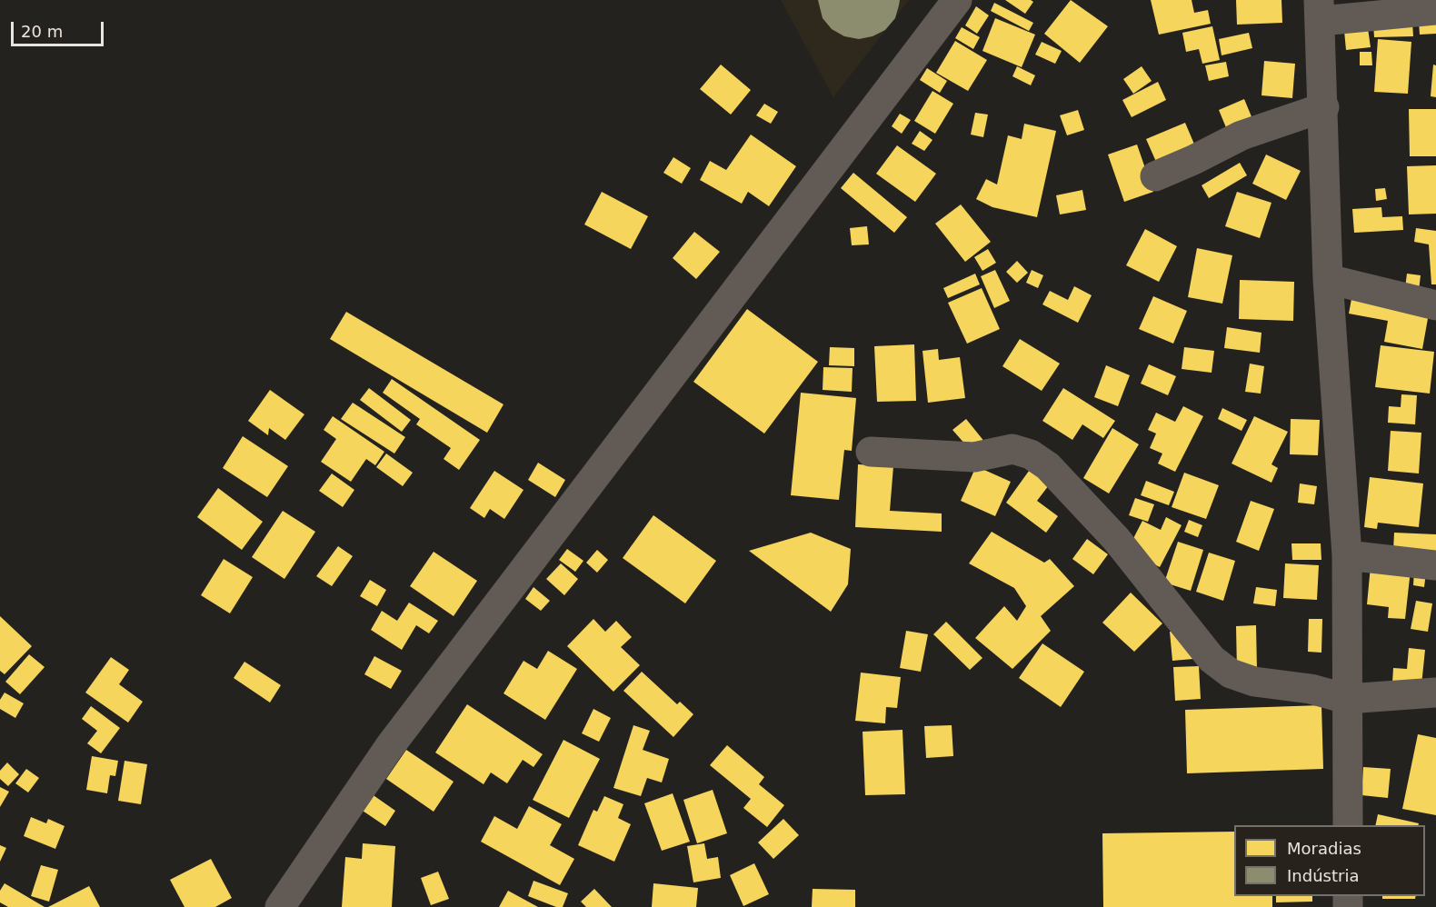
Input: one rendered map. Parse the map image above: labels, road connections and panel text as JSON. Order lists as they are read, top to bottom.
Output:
{
  "legend": ["Moradias", "Indústria"],
  "scale_bar": "20 m"
}
